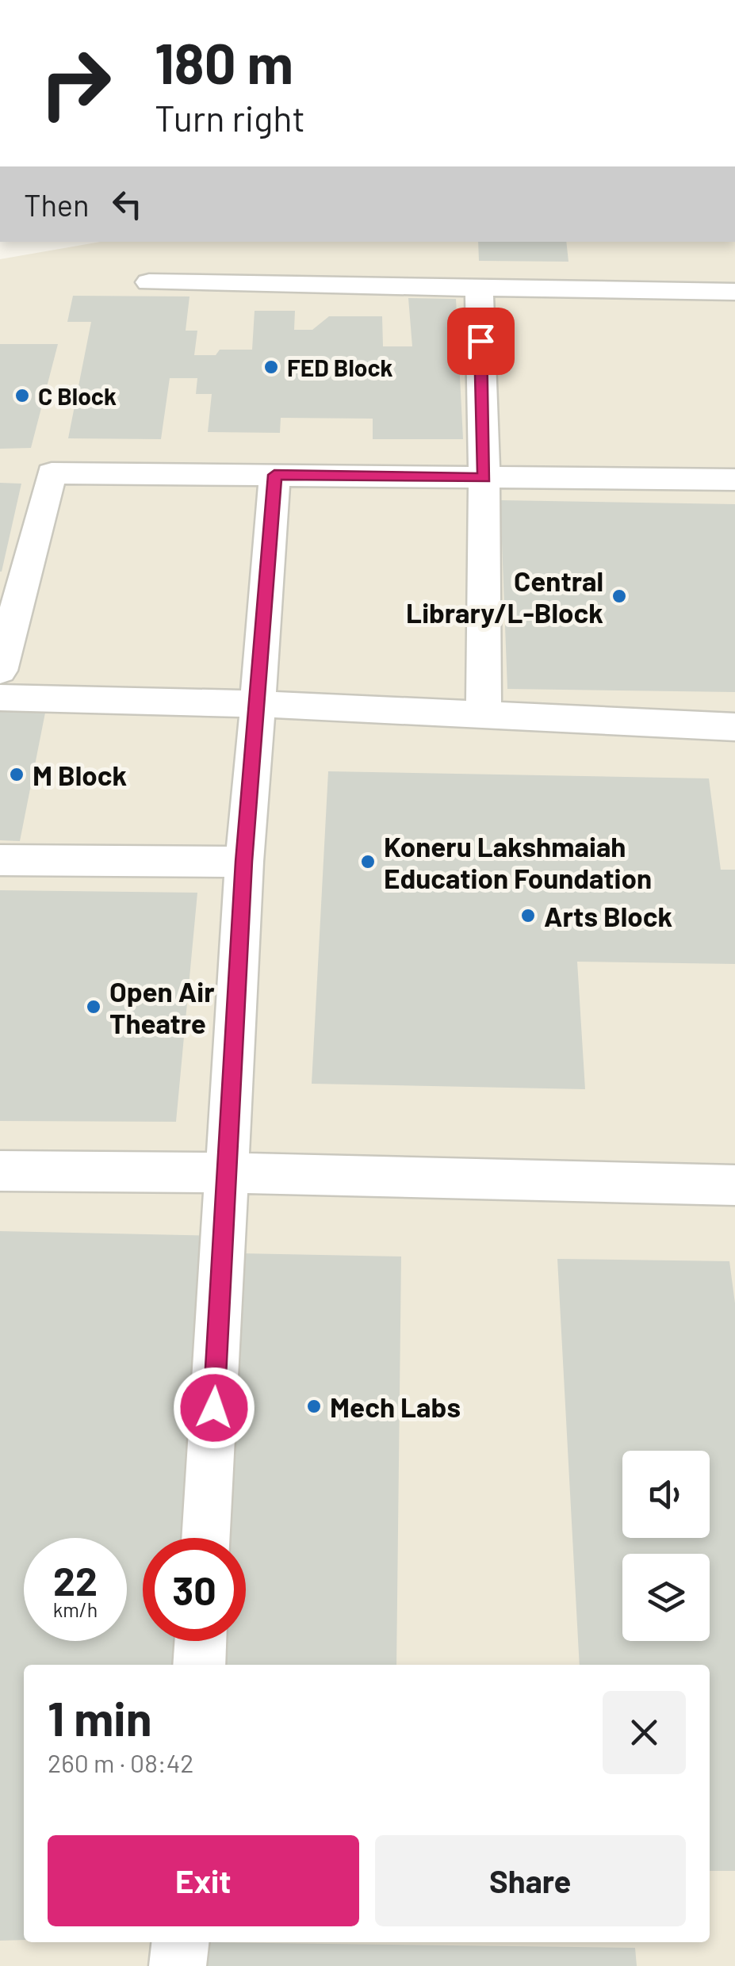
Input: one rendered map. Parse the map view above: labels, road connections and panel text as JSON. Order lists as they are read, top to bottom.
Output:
{
  "places": [
    "FED Block",
    "C Block",
    "Central Library/L-Block",
    "M Block",
    "Koneru Lakshmaiah Education Foundation",
    "Arts Block",
    "Open Air Theatre",
    "Mech Labs"
  ],
  "page": {
    "turn": ["180 m", "Turn right"],
    "then": "Then",
    "speed": "22 km/h",
    "limit": "30",
    "heading": ["1 min", "260 m · 08:42"],
    "buttons": ["Exit", "Share"]
  }
}
